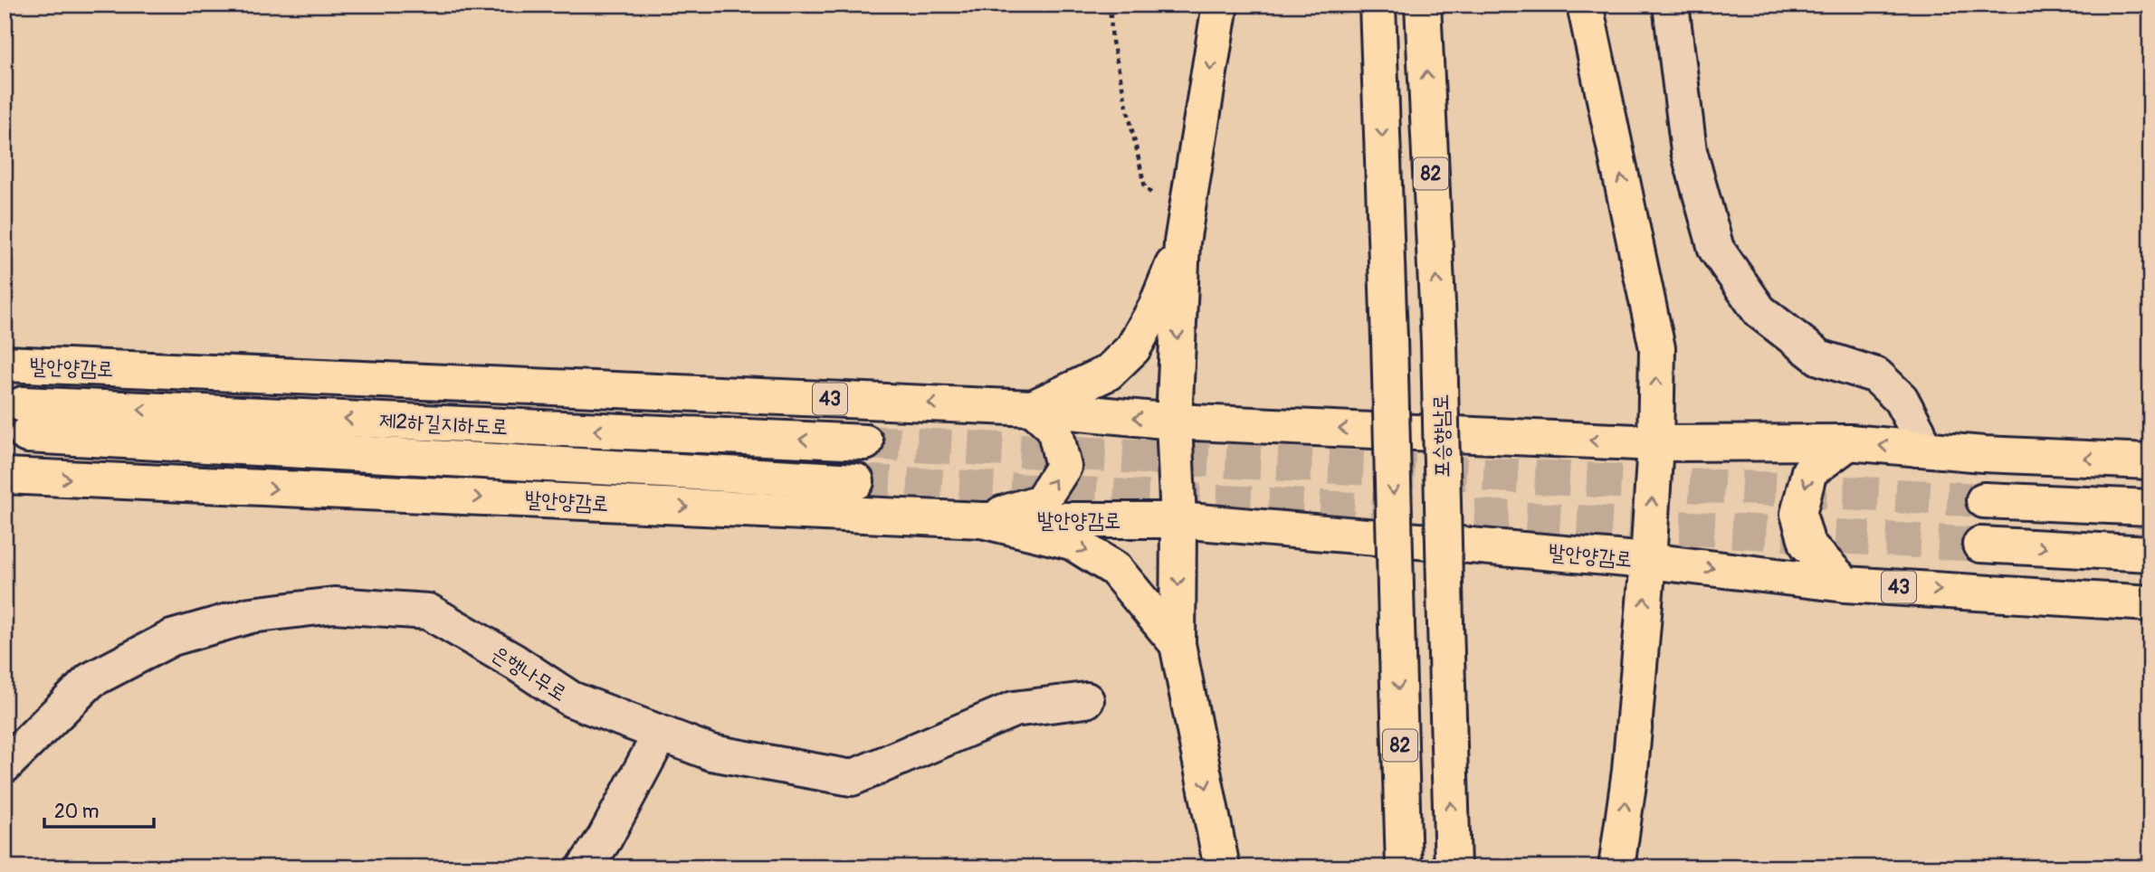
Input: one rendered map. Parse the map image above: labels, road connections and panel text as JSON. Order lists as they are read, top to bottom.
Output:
{
  "streets": {
    "main road": [
      "82",
      "발안양감로",
      "43",
      "제2하길지하도로",
      "포승향남로"
    ],
    "street": ["은행나무로"]
  },
  "scale_bar": "20 m"
}
